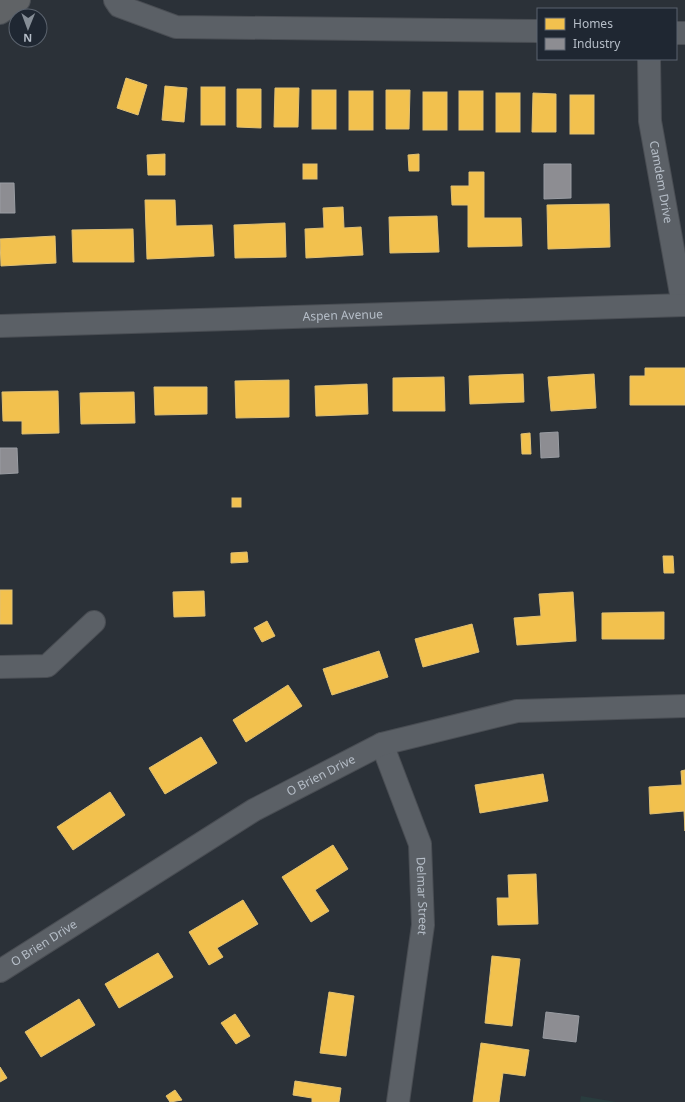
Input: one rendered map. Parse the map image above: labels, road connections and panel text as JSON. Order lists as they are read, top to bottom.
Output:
{
  "streets": {
    "street": [
      "Camdem Drive",
      "Aspen Avenue",
      "O Brien Drive",
      "Delmar Street"
    ]
  },
  "crossings": [
    ["Camdem Drive", "Aspen Avenue"],
    ["O Brien Drive", "Delmar Street"]
  ],
  "legend": ["Homes", "Industry"],
  "north": "bottom"
}
